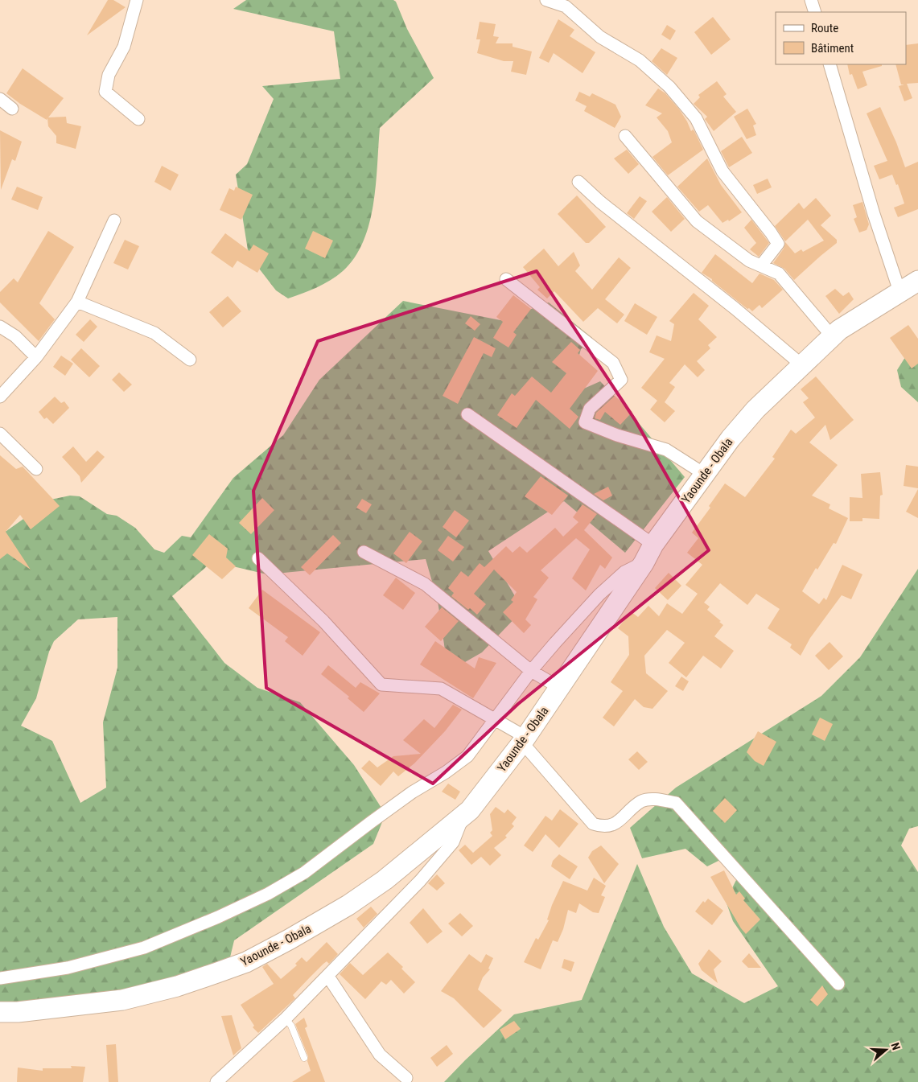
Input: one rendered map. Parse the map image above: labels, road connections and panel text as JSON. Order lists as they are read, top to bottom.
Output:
{
  "streets": {
    "highway": ["Yaounde - Obala"]
  },
  "legend": ["Route", "Bâtiment"],
  "north": "right"
}
